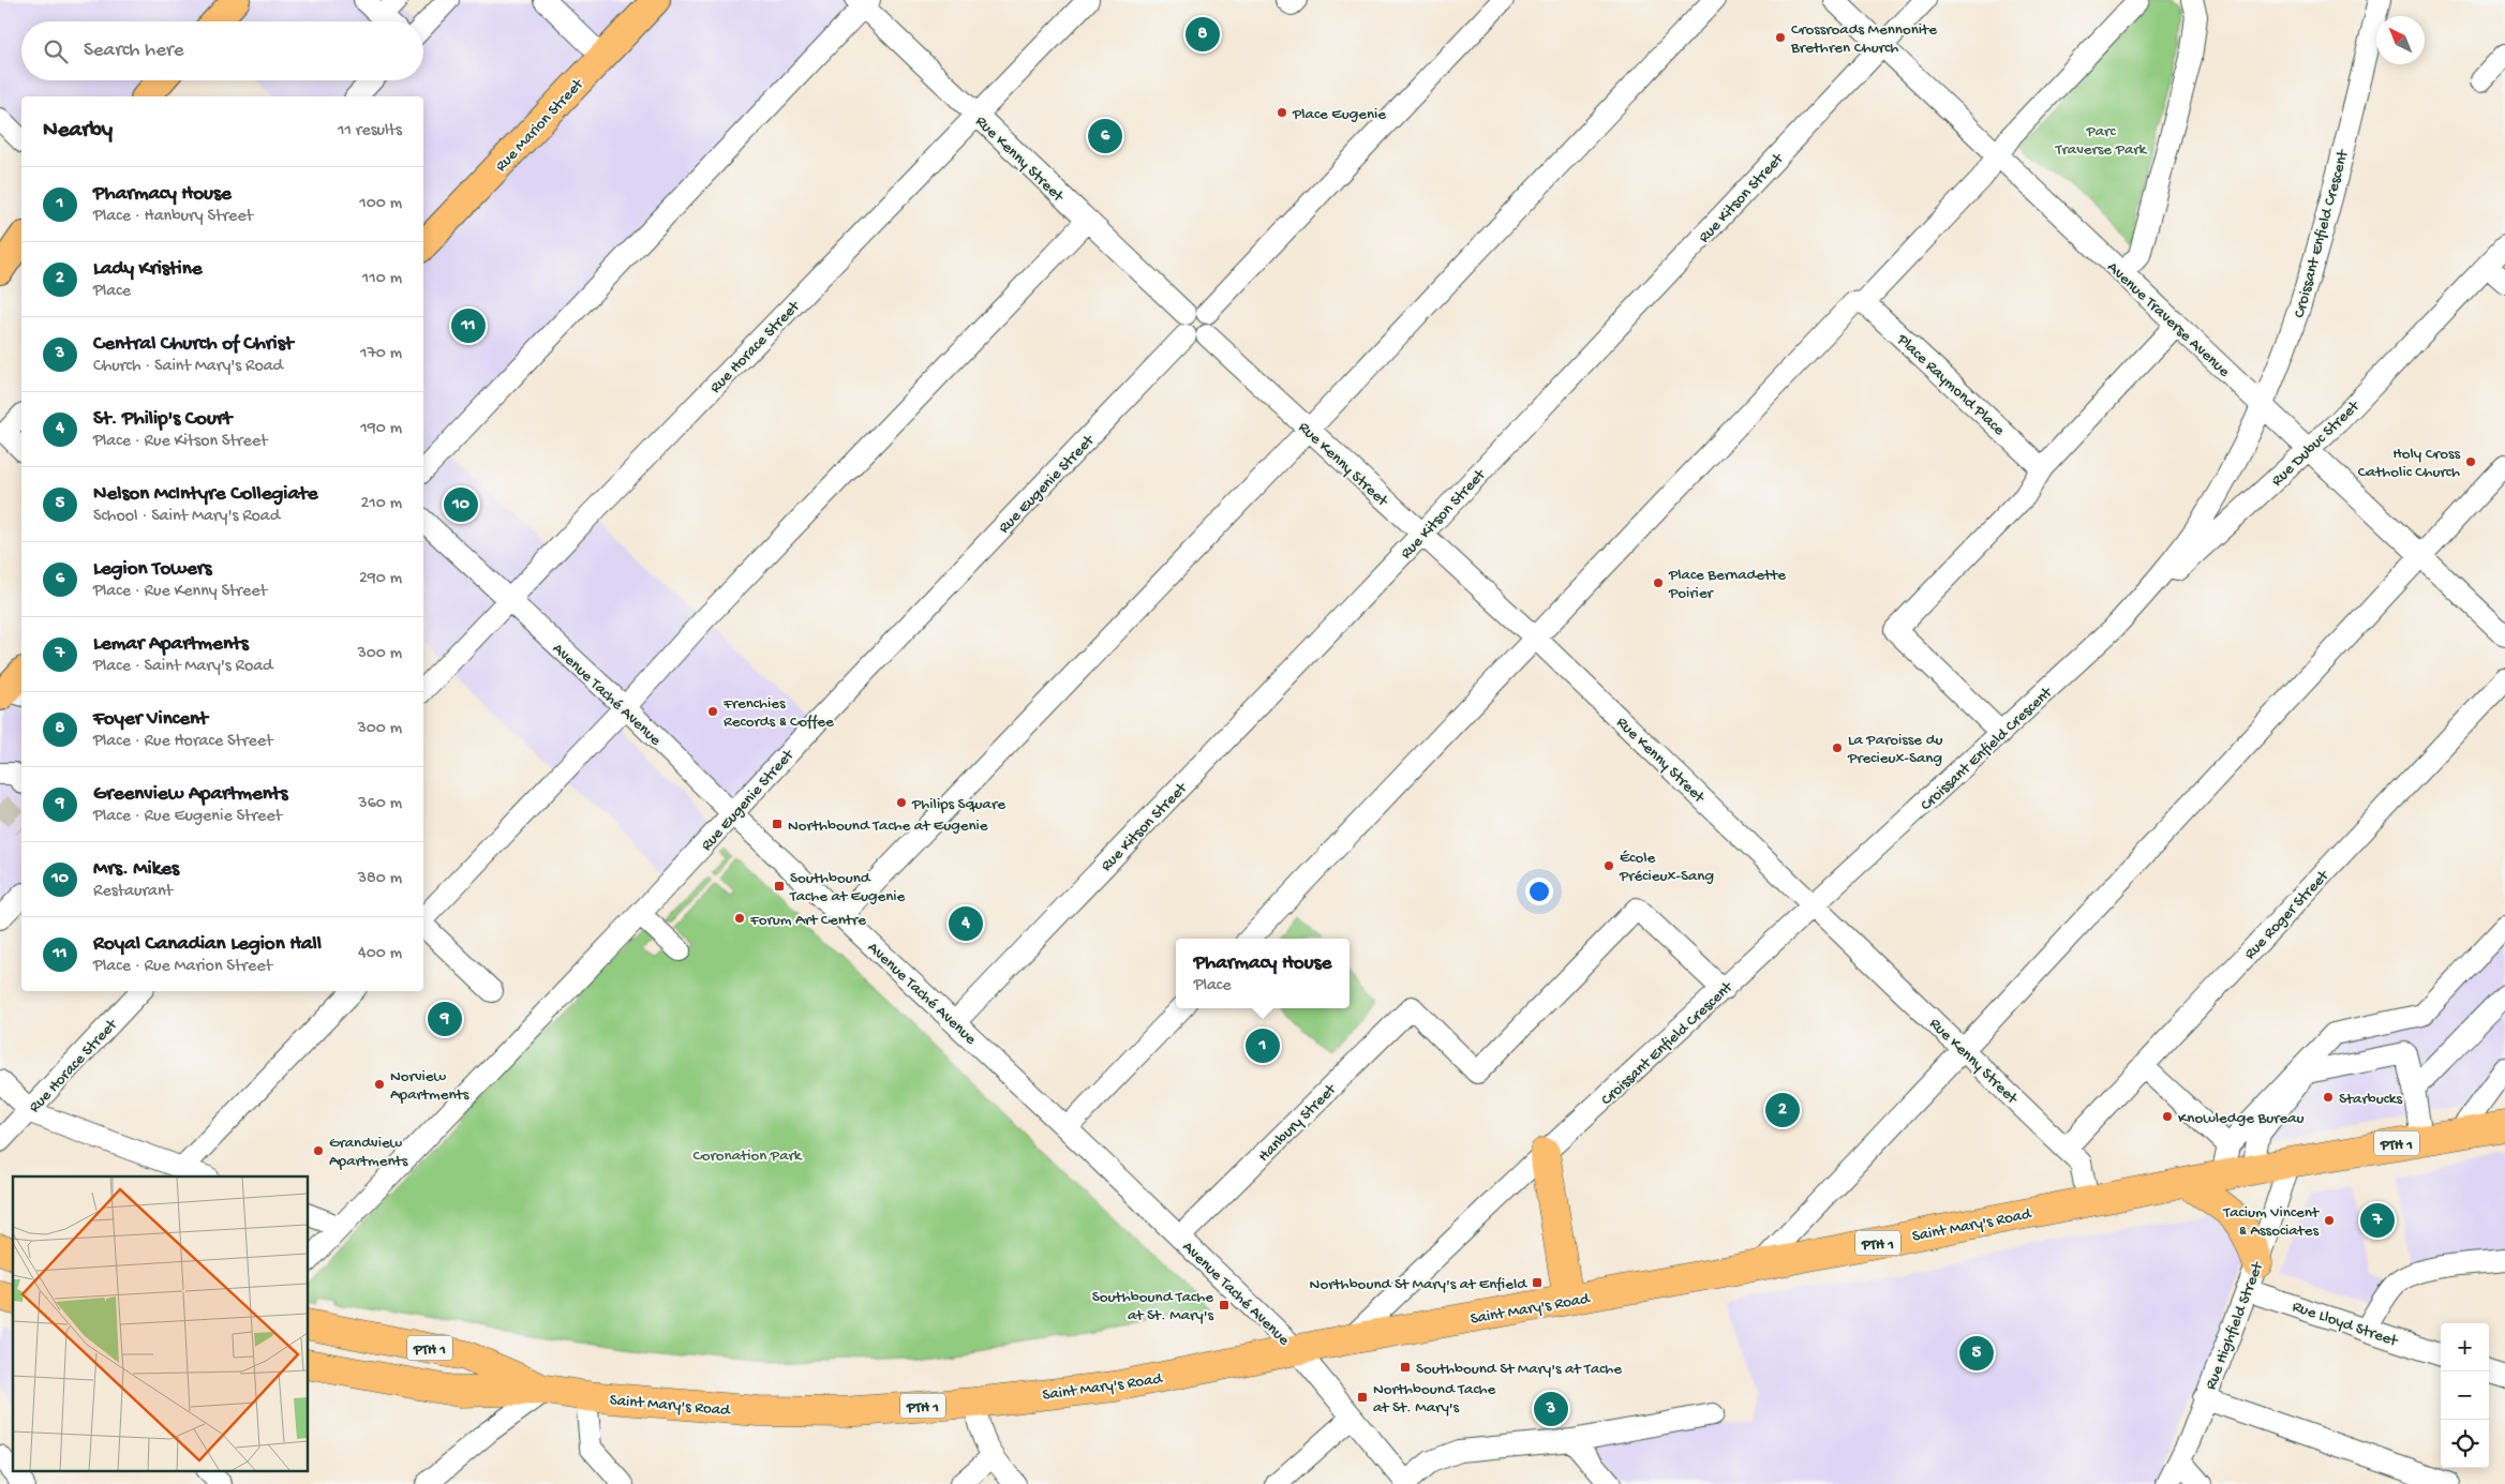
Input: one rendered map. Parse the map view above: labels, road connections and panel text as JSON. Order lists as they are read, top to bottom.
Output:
{
  "streets": {
    "highway": ["PTH 1", "Saint Mary's Road"],
    "main road": ["Rue Marion Street"],
    "street": [
      "Rue Kenny Street",
      "Rue Kitson Street",
      "Croissant Enfield Crescent",
      "Avenue Traverse Avenue",
      "Rue Horace Street",
      "Place Raymond Place",
      "Rue Dubuc Street",
      "Rue Eugenie Street",
      "Avenue Taché Avenue",
      "Rue Roger Street",
      "Hanbury Street",
      "Rue Lloyd Street",
      "Rue Highfield Street"
    ]
  },
  "crossings": [
    ["Rue Kenny Street", "Rue Kitson Street"],
    ["Rue Kenny Street", "Croissant Enfield Crescent"],
    ["Rue Kenny Street", "Rue Horace Street"],
    ["Rue Kenny Street", "Rue Eugenie Street"],
    ["Rue Kenny Street", "Rue Roger Street"],
    ["Rue Kenny Street", "Saint Mary's Road"],
    ["Rue Kitson Street", "Avenue Traverse Avenue"],
    ["Rue Kitson Street", "Avenue Taché Avenue"],
    ["Croissant Enfield Crescent", "Avenue Traverse Avenue"],
    ["Croissant Enfield Crescent", "Rue Dubuc Street"],
    ["Croissant Enfield Crescent", "Hanbury Street"],
    ["Croissant Enfield Crescent", "Saint Mary's Road"],
    ["Avenue Traverse Avenue", "Rue Dubuc Street"],
    ["Rue Horace Street", "Avenue Taché Avenue"],
    ["Rue Eugenie Street", "Avenue Taché Avenue"],
    ["Avenue Taché Avenue", "Hanbury Street"],
    ["Avenue Taché Avenue", "Saint Mary's Road"],
    ["Saint Mary's Road", "Rue Highfield Street"],
    ["Rue Lloyd Street", "Rue Highfield Street"]
  ],
  "parks": ["Parc Traverse Park", "Coronation Park"],
  "places": {
    "other": [
      "Crossroads Mennonite Brethren Church",
      "Place Eugenie",
      "Holy Cross Catholic Church",
      "Place Bernadette Poirier",
      "Frenchies Records & Coffee",
      "La Paroisse du Precieux-Sang",
      "Philips Square",
      "École Précieux-Sang",
      "Forum Art Centre",
      "Norview Apartments",
      "Starbucks",
      "Knowledge Bureau",
      "Grandview Apartments",
      "Tacium Vincent & Associates"
    ],
    "transit": [
      "Northbound Tache at Eugenie",
      "Southbound Tache at Eugenie",
      "Northbound St Mary's at Enfield",
      "Southbound Tache at St. Mary's",
      "Southbound St Mary's at Tache",
      "Northbound Tache at St. Mary's"
    ]
  },
  "north": "top left",
  "page": {
    "pins": [
      "8",
      "6",
      "11",
      "10",
      "4",
      "9",
      "1",
      "2",
      "7",
      "5",
      "3"
    ],
    "search": "Search here",
    "heading": ["Nearby", "11 results"],
    "list": [
      {
        "mark": "1",
        "name": "Pharmacy House",
        "note": "Place · Hanbury Street",
        "value": "100 m"
      },
      {
        "mark": "2",
        "name": "Lady Kristine",
        "note": "Place",
        "value": "110 m"
      },
      {
        "mark": "3",
        "name": "Central Church of Christ",
        "note": "Church · Saint Mary's Road",
        "value": "170 m"
      },
      {
        "mark": "4",
        "name": "St. Philip's Court",
        "note": "Place · Rue Kitson Street",
        "value": "190 m"
      },
      {
        "mark": "5",
        "name": "Nelson McIntyre Collegiate",
        "note": "School · Saint Mary's Road",
        "value": "210 m"
      },
      {
        "mark": "6",
        "name": "Legion Towers",
        "note": "Place · Rue Kenny Street",
        "value": "290 m"
      },
      {
        "mark": "7",
        "name": "Lemar Apartments",
        "note": "Place · Saint Mary's Road",
        "value": "300 m"
      },
      {
        "mark": "8",
        "name": "Foyer Vincent",
        "note": "Place · Rue Horace Street",
        "value": "300 m"
      },
      {
        "mark": "9",
        "name": "Greenview Apartments",
        "note": "Place · Rue Eugenie Street",
        "value": "360 m"
      },
      {
        "mark": "10",
        "name": "Mrs. Mikes",
        "note": "Restaurant",
        "value": "380 m"
      },
      {
        "mark": "11",
        "name": "Royal Canadian Legion Hall",
        "note": "Place · Rue Marion Street",
        "value": "400 m"
      }
    ],
    "popup": ["Pharmacy House", "Place"],
    "map_buttons": ["+", "−"]
  }
}
